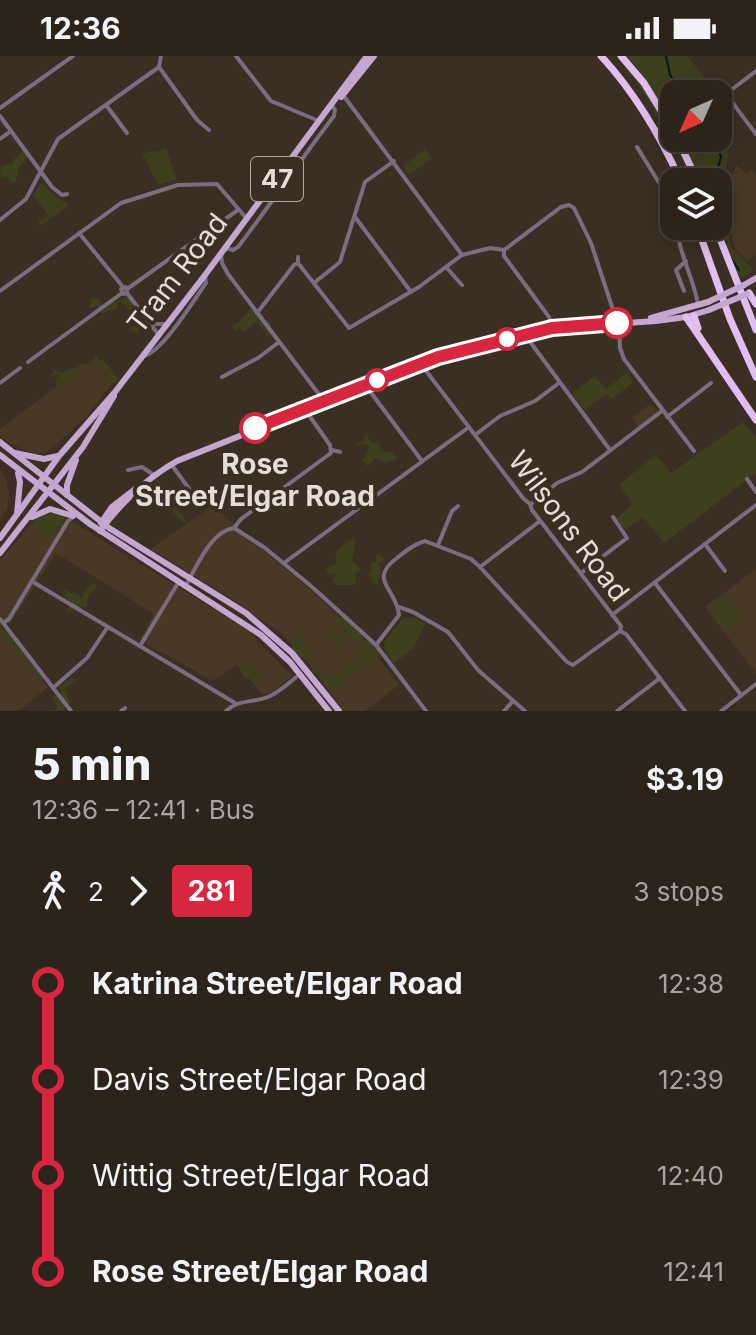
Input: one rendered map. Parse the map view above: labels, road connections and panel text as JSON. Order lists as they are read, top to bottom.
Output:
{
  "streets": {
    "main road": ["47", "Tram Road"],
    "street": ["Wilsons Road"]
  },
  "crossings": [
    ["47", "Tram Road"]
  ],
  "places": ["Rose Street/Elgar Road"],
  "lines": ["bus line 281"],
  "north": "bottom left",
  "page": {
    "status": "12:36",
    "heading": ["5 min", "12:36 – 12:41 · Bus", "$3.19"],
    "legs": ["2", "281", "3 stops"],
    "list": [
      {
        "name": "Katrina Street/Elgar Road",
        "value": "12:38"
      },
      {
        "name": "Davis Street/Elgar Road",
        "value": "12:39"
      },
      {
        "name": "Wittig Street/Elgar Road",
        "value": "12:40"
      },
      {
        "name": "Rose Street/Elgar Road",
        "value": "12:41"
      }
    ]
  }
}
